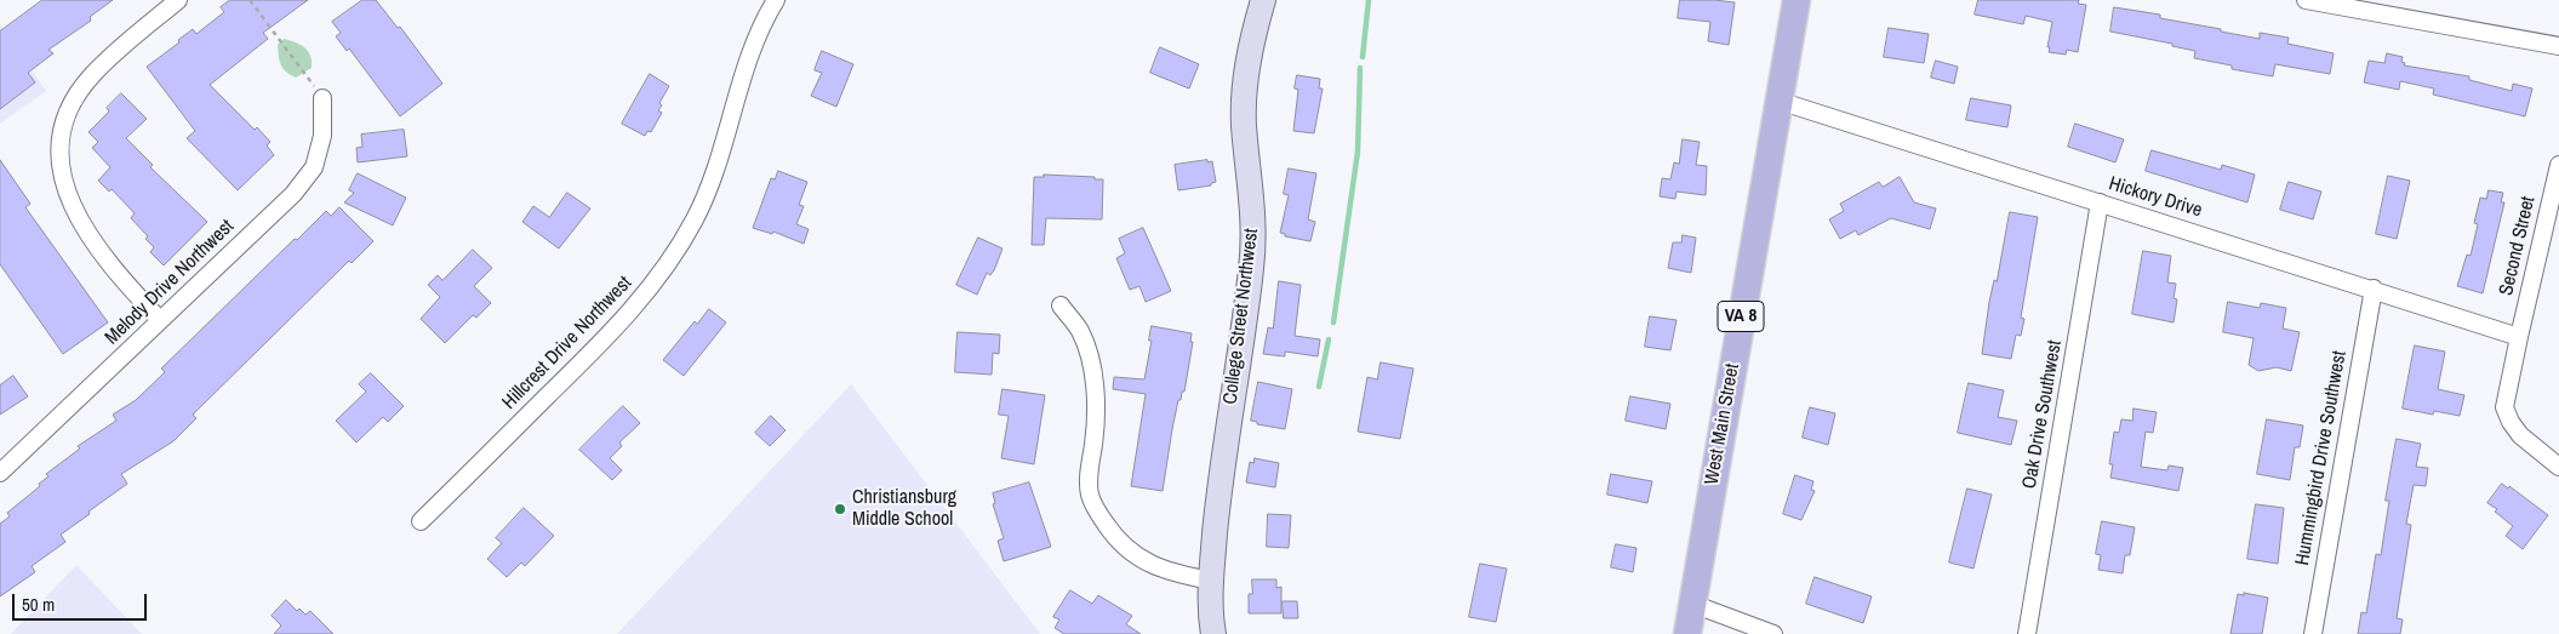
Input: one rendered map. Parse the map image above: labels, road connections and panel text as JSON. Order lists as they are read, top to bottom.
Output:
{
  "streets": {
    "main road": ["VA 8", "West Main Street"],
    "street": [
      "Hickory Drive",
      "Second Street",
      "Melody Drive Northwest",
      "College Street Northwest",
      "Hillcrest Drive Northwest",
      "Oak Drive Southwest",
      "Hummingbird Drive Southwest"
    ]
  },
  "crossings": [
    ["Hickory Drive", "Second Street"],
    ["Hickory Drive", "Oak Drive Southwest"],
    ["Hickory Drive", "West Main Street"],
    ["Hickory Drive", "Hummingbird Drive Southwest"]
  ],
  "places": ["Christiansburg Middle School"],
  "scale_bar": "50 m"
}
